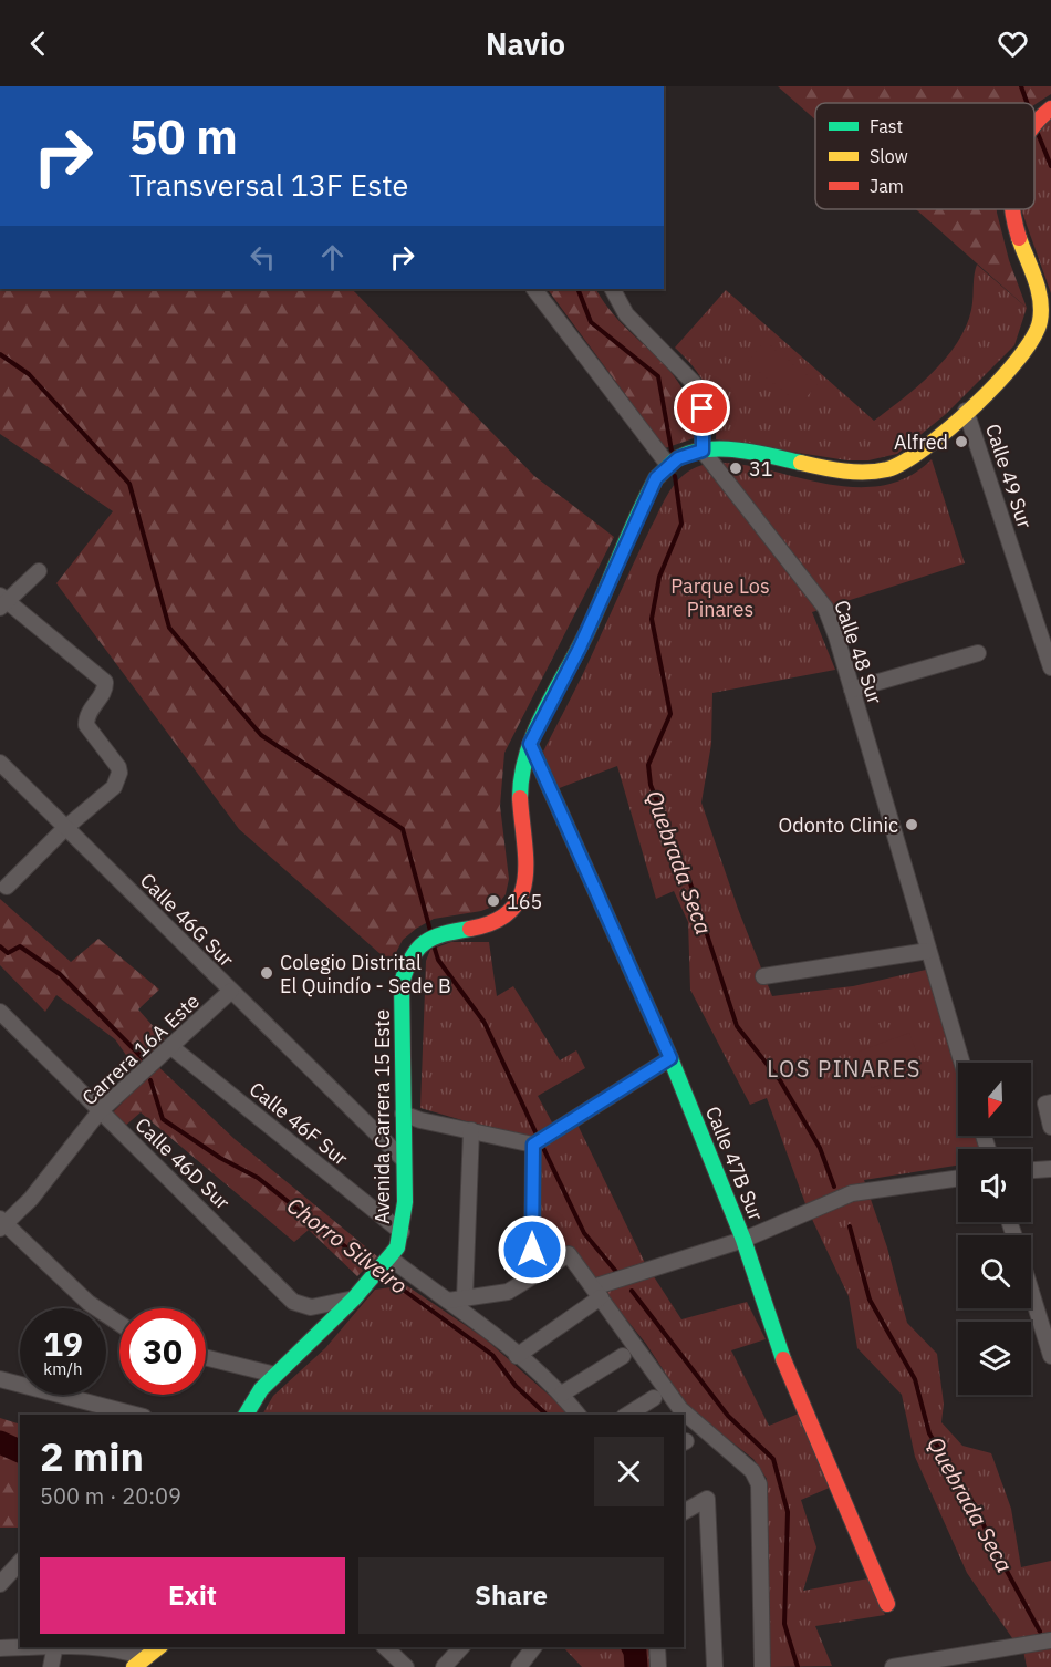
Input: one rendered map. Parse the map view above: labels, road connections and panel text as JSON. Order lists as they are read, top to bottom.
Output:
{
  "streets": {
    "main road": ["Avenida Carrera 15 Este", "Calle 47B Sur"],
    "street": [
      "Calle 49 Sur",
      "Calle 48 Sur",
      "Calle 46G Sur",
      "Carrera 16A Este",
      "Calle 46F Sur",
      "Calle 46D Sur"
    ]
  },
  "crossings": [
    ["Calle 46G Sur", "Carrera 16A Este"],
    ["Calle 46G Sur", "Avenida Carrera 15 Este"],
    ["Carrera 16A Este", "Calle 46F Sur"],
    ["Carrera 16A Este", "Calle 46D Sur"],
    ["Avenida Carrera 15 Este", "Calle 46F Sur"],
    ["Avenida Carrera 15 Este", "Calle 46D Sur"],
    ["Avenida Carrera 15 Este", "Calle 47B Sur"]
  ],
  "districts": ["LOS PINARES"],
  "water": ["Quebrada Seca", "Chorro Silveiro"],
  "parks": ["Parque Los Pinares"],
  "places": [
    "Alfred",
    "31",
    "Odonto Clinic",
    "165",
    "Colegio Distrital El Quindío - Sede B"
  ],
  "legend": ["Fast", "Slow", "Jam"],
  "north": "bottom",
  "page": {
    "header": "Navio",
    "turn": ["50 m", "Transversal 13F Este"],
    "speed": "19 km/h",
    "limit": "30",
    "heading": ["2 min", "500 m · 20:09"],
    "buttons": ["Exit", "Share"]
  }
}
